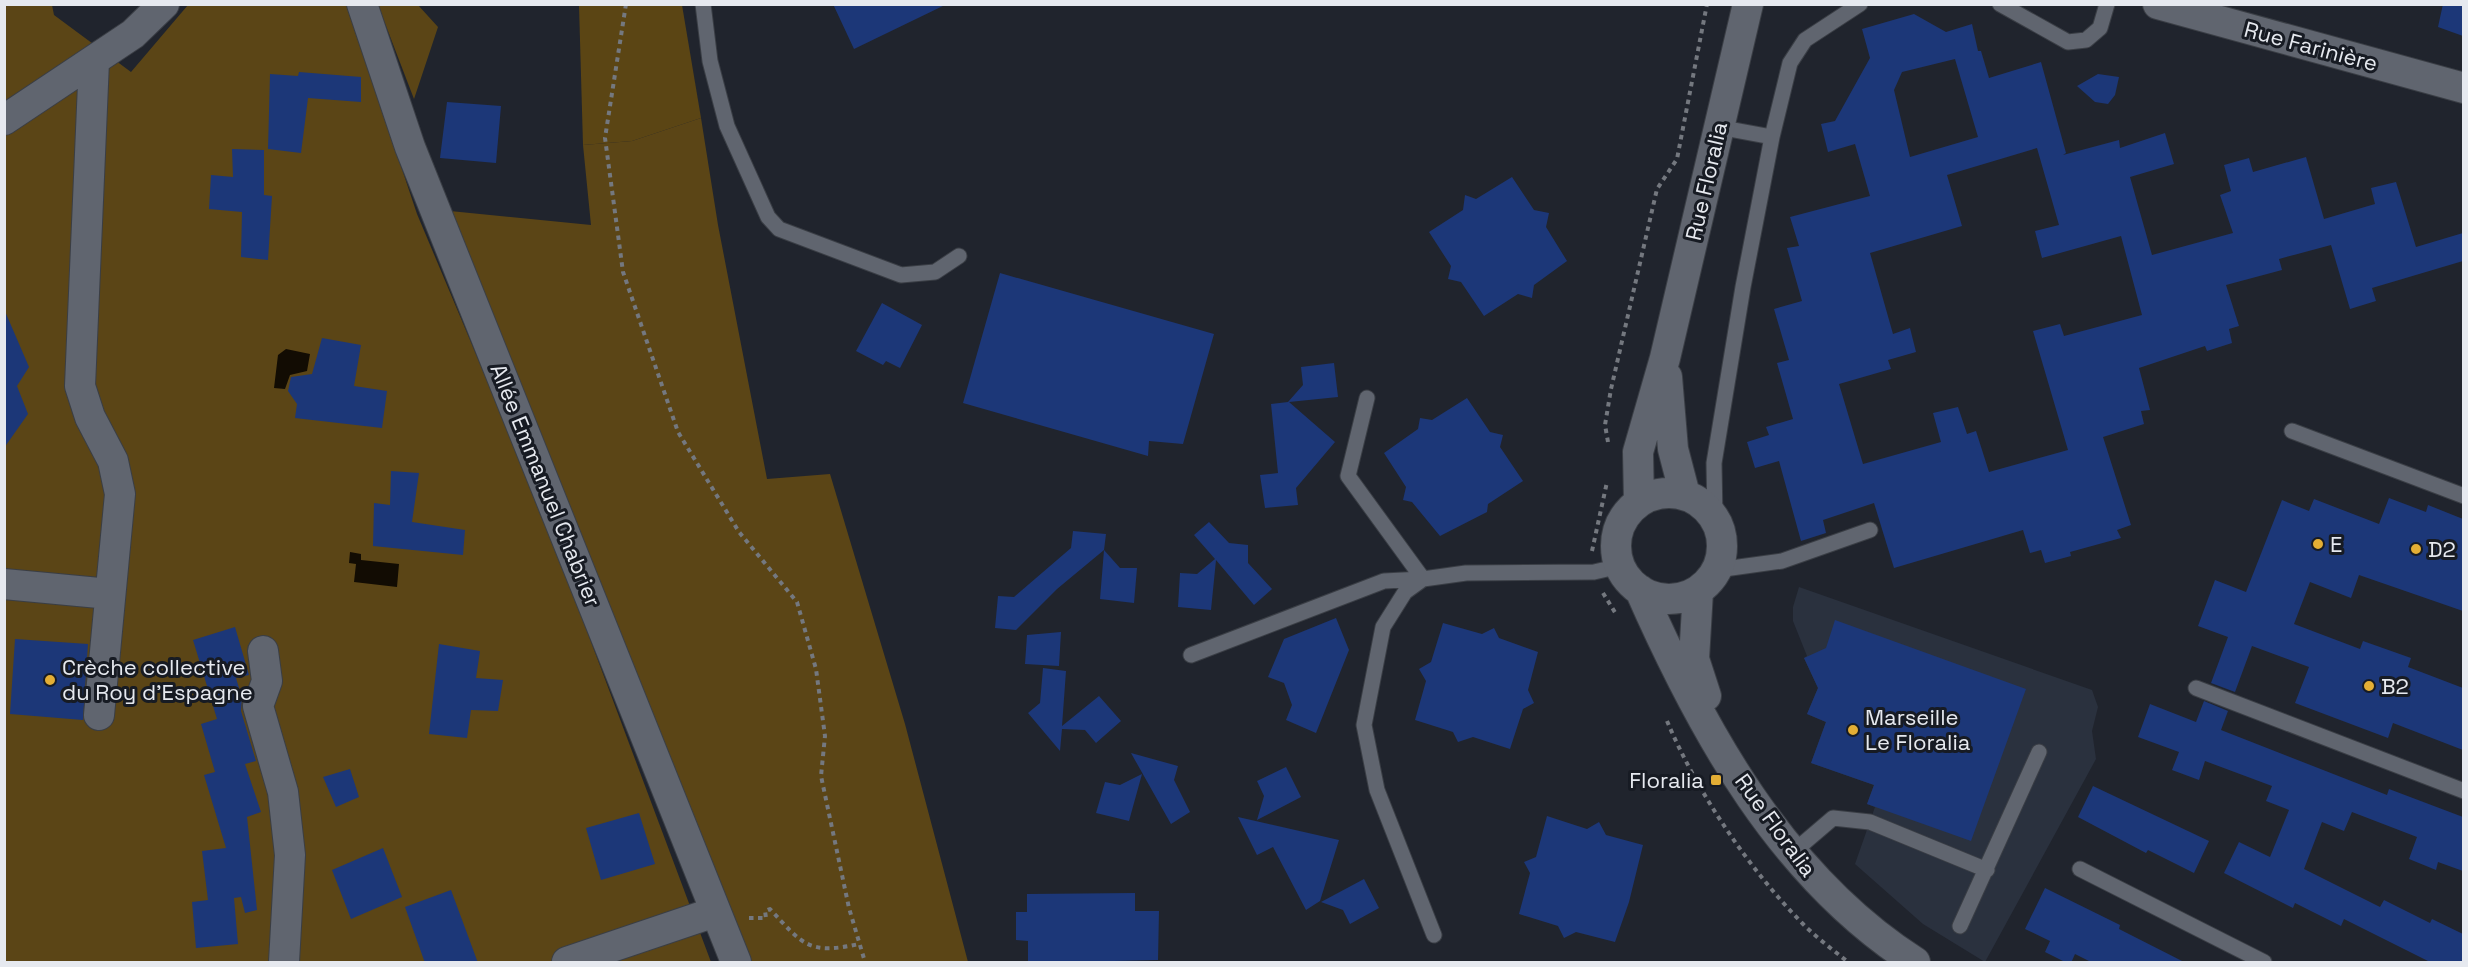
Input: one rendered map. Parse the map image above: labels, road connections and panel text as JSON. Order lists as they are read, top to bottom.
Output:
{
  "streets": {
    "street": ["Rue Farinière", "Rue Floralia", "Allée Emmanuel Chabrier"]
  },
  "places": {
    "other": [
      "E",
      "D2",
      "Crèche collective du Roy d'Espagne",
      "B2",
      "Marseille Le Floralia"
    ],
    "transit": ["Floralia"]
  }
}
